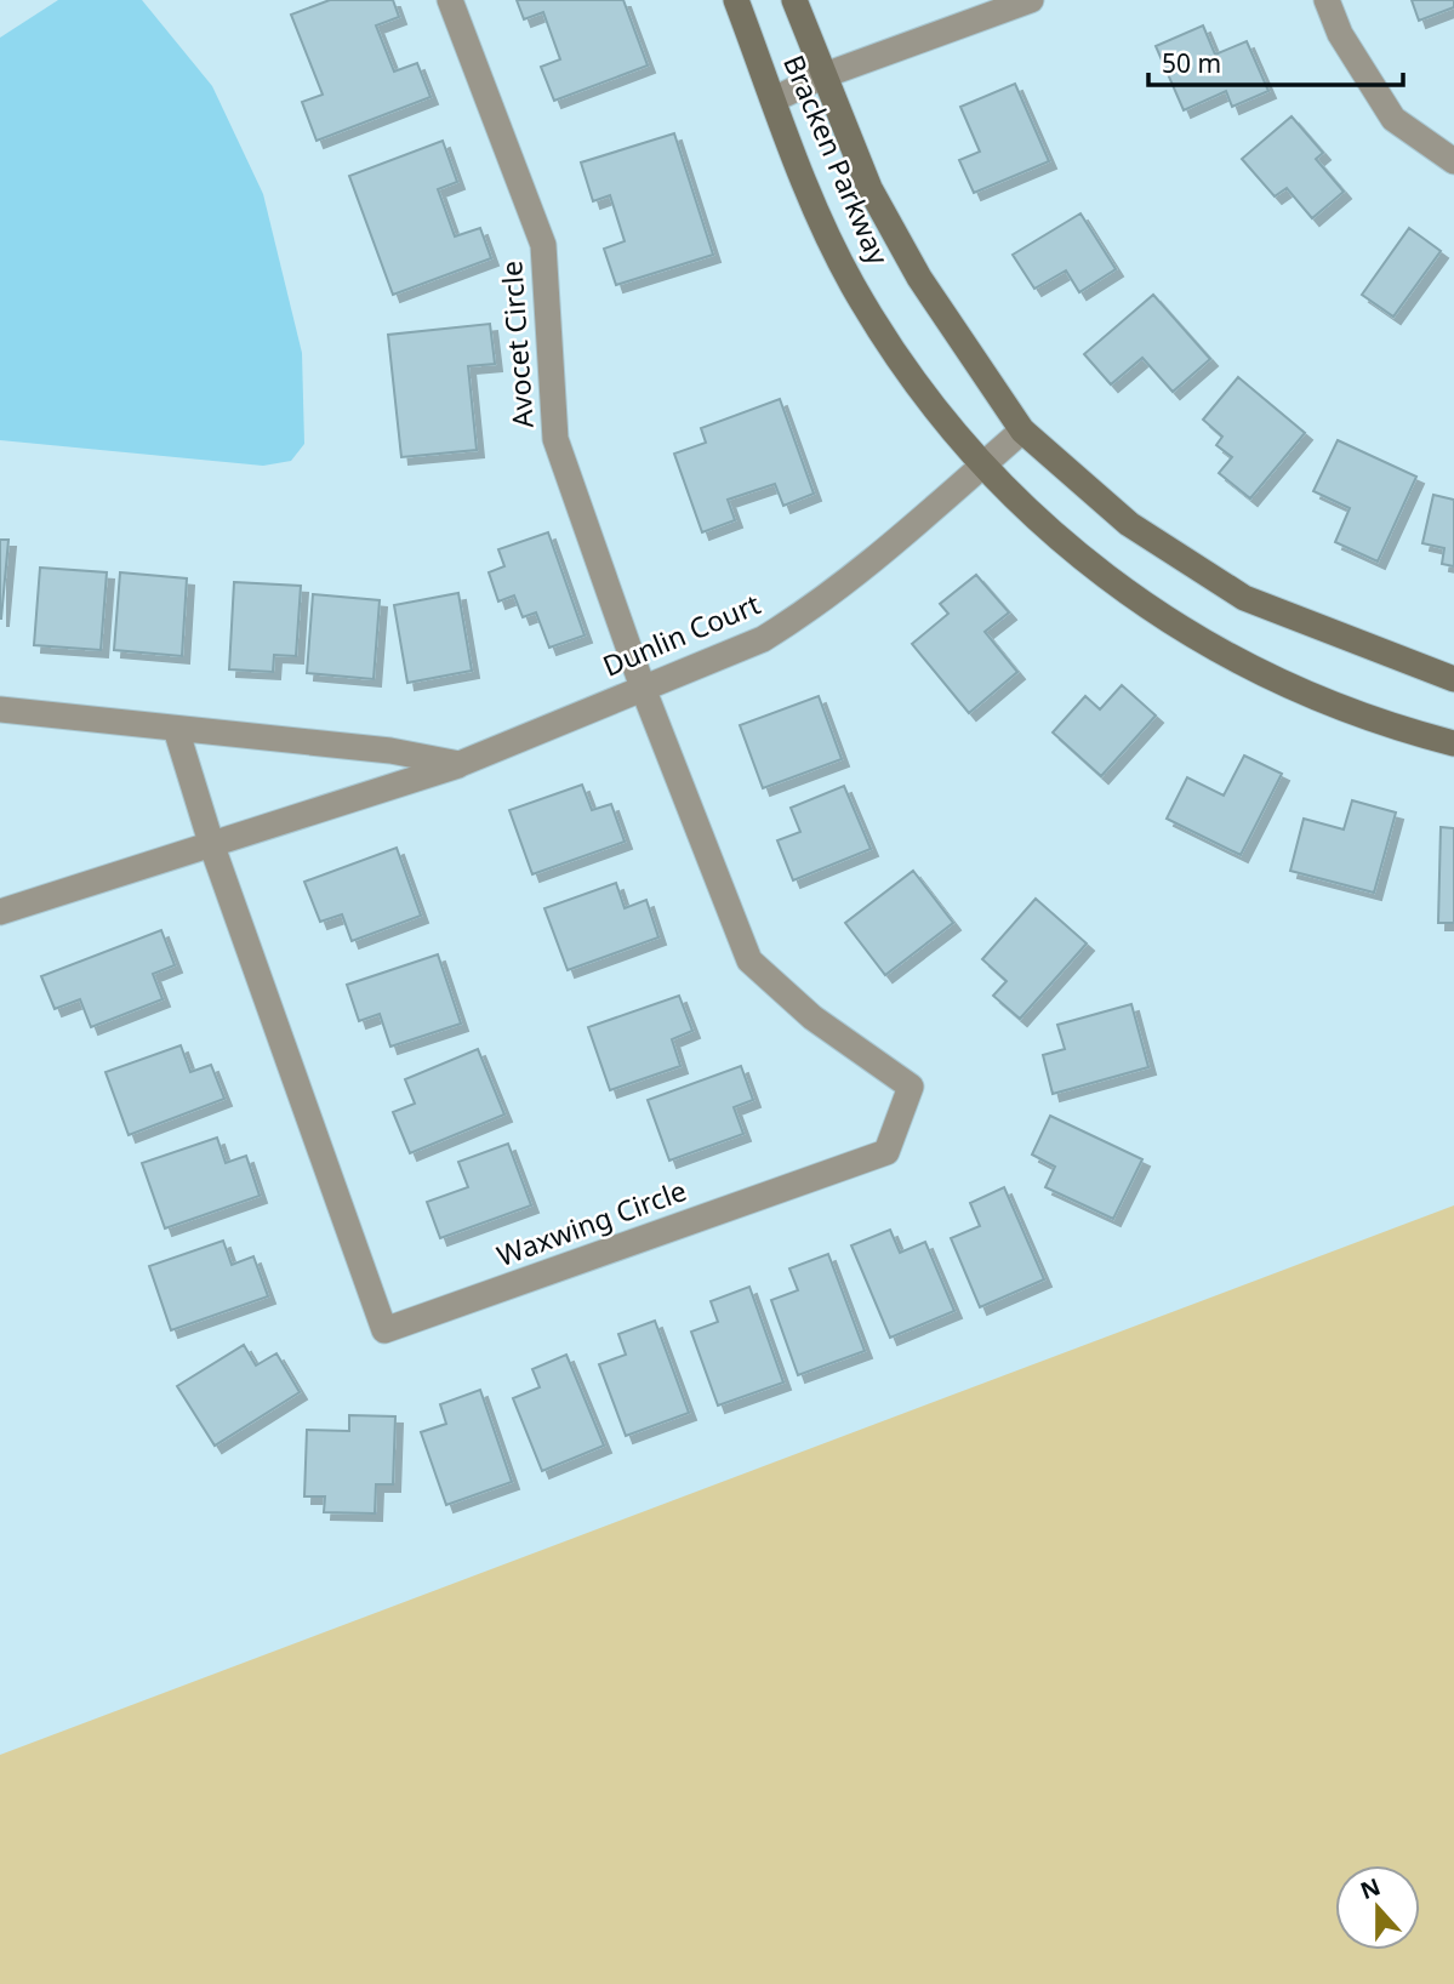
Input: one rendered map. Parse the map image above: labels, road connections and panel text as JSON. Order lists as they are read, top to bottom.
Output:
{
  "streets": {
    "street": [
      "Bracken Parkway",
      "Avocet Circle",
      "Dunlin Court",
      "Waxwing Circle"
    ]
  },
  "crossings": [
    ["Bracken Parkway", "Dunlin Court"],
    ["Avocet Circle", "Dunlin Court"],
    ["Avocet Circle", "Waxwing Circle"],
    ["Dunlin Court", "Waxwing Circle"]
  ],
  "scale_bar": "50 m",
  "north": "top"
}
